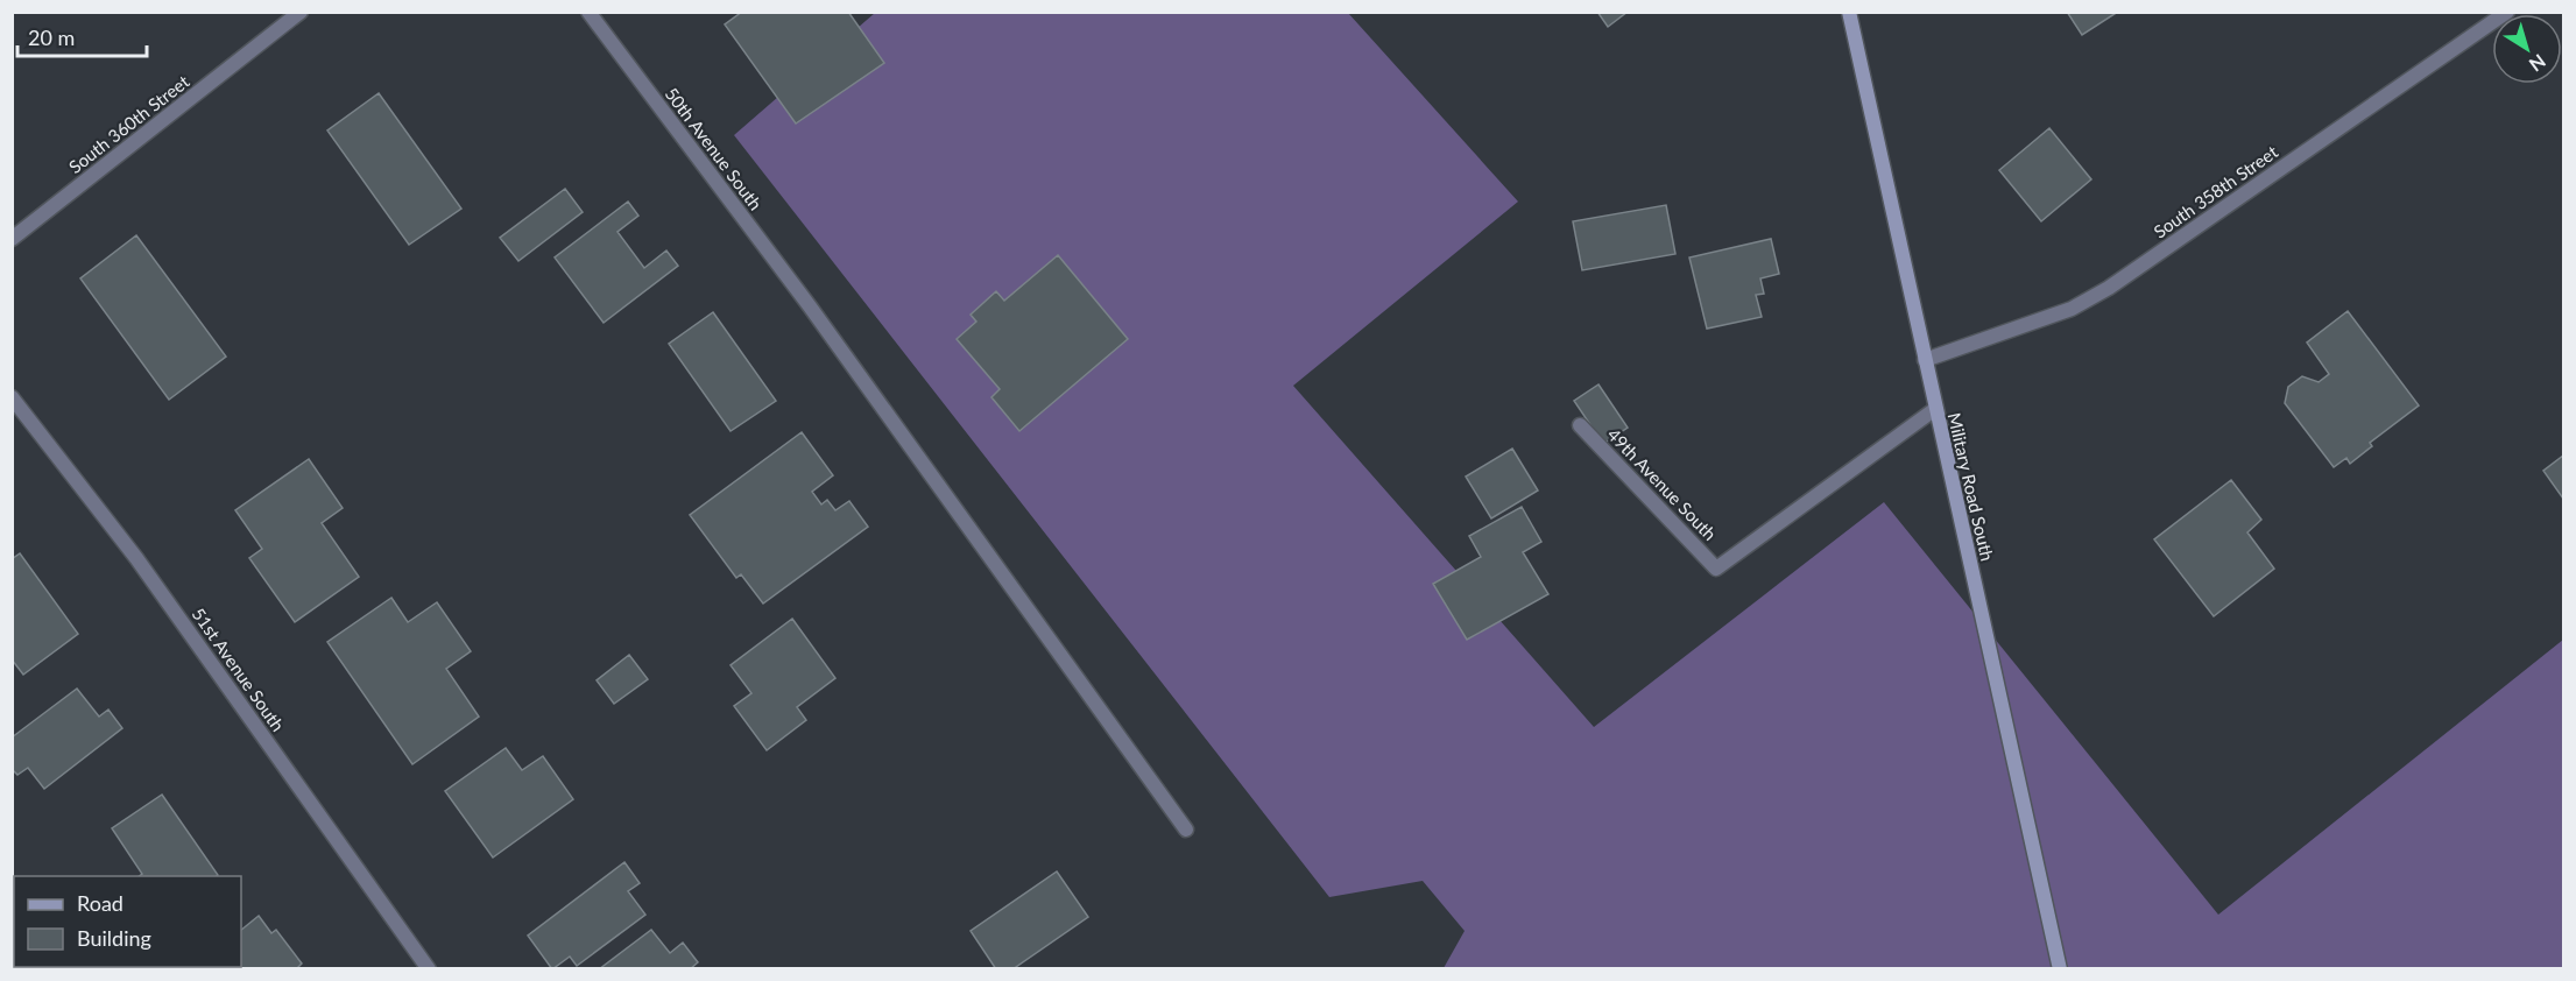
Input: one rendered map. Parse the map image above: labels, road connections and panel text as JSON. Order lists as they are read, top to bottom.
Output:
{
  "streets": {
    "main road": ["Military Road South"],
    "street": [
      "South 360th Street",
      "50th Avenue South",
      "South 358th Street",
      "49th Avenue South",
      "51st Avenue South"
    ]
  },
  "crossings": [
    ["South 358th Street", "Military Road South"],
    ["49th Avenue South", "Military Road South"]
  ],
  "legend": ["Road", "Building"],
  "scale_bar": "20 m",
  "north": "bottom right"
}
